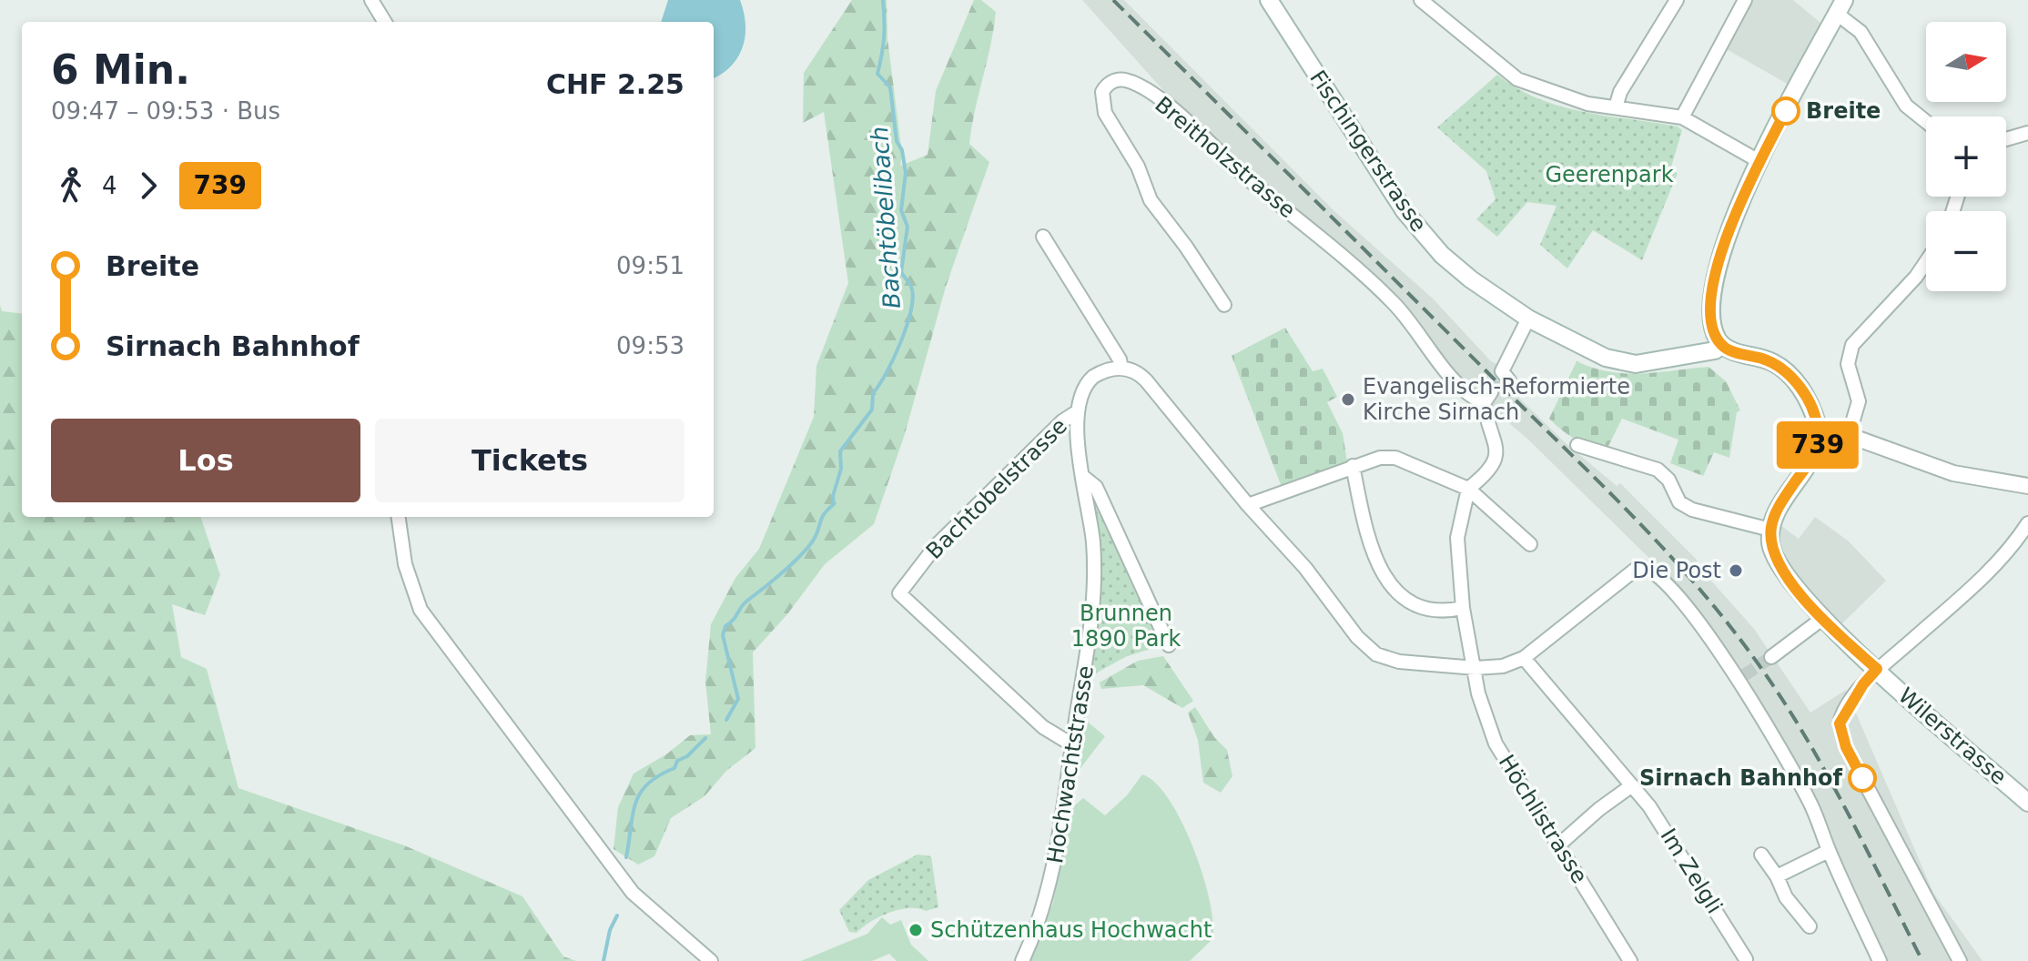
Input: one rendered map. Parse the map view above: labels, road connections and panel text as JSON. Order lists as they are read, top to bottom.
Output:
{
  "streets": {
    "main road": ["Fischingerstrasse", "Wilerstrasse"],
    "street": [
      "Breitholzstrasse",
      "Bachtobelstrasse",
      "Hochwachtstrasse",
      "Höchlistrasse",
      "Im Zelgli"
    ]
  },
  "crossings": [
    ["Breitholzstrasse", "Höchlistrasse"],
    ["Bachtobelstrasse", "Hochwachtstrasse"]
  ],
  "water": ["Bachtöbelibach"],
  "parks": ["Geerenpark", "Brunnen 1890 Park"],
  "places": [
    "Breite",
    "Evangelisch-Reformierte Kirche Sirnach",
    "Die Post",
    "Sirnach Bahnhof",
    "Schützenhaus Hochwacht"
  ],
  "lines": ["bus line 739"],
  "north": "right",
  "page": {
    "on_map": "739",
    "map_buttons": ["+", "−"],
    "heading": ["6 Min.", "09:47 – 09:53 · Bus", "CHF 2.25"],
    "legs": ["4", "739"],
    "list": [
      {
        "name": "Breite",
        "value": "09:51"
      },
      {
        "name": "Sirnach Bahnhof",
        "value": "09:53"
      }
    ],
    "buttons": ["Los", "Tickets"]
  }
}
